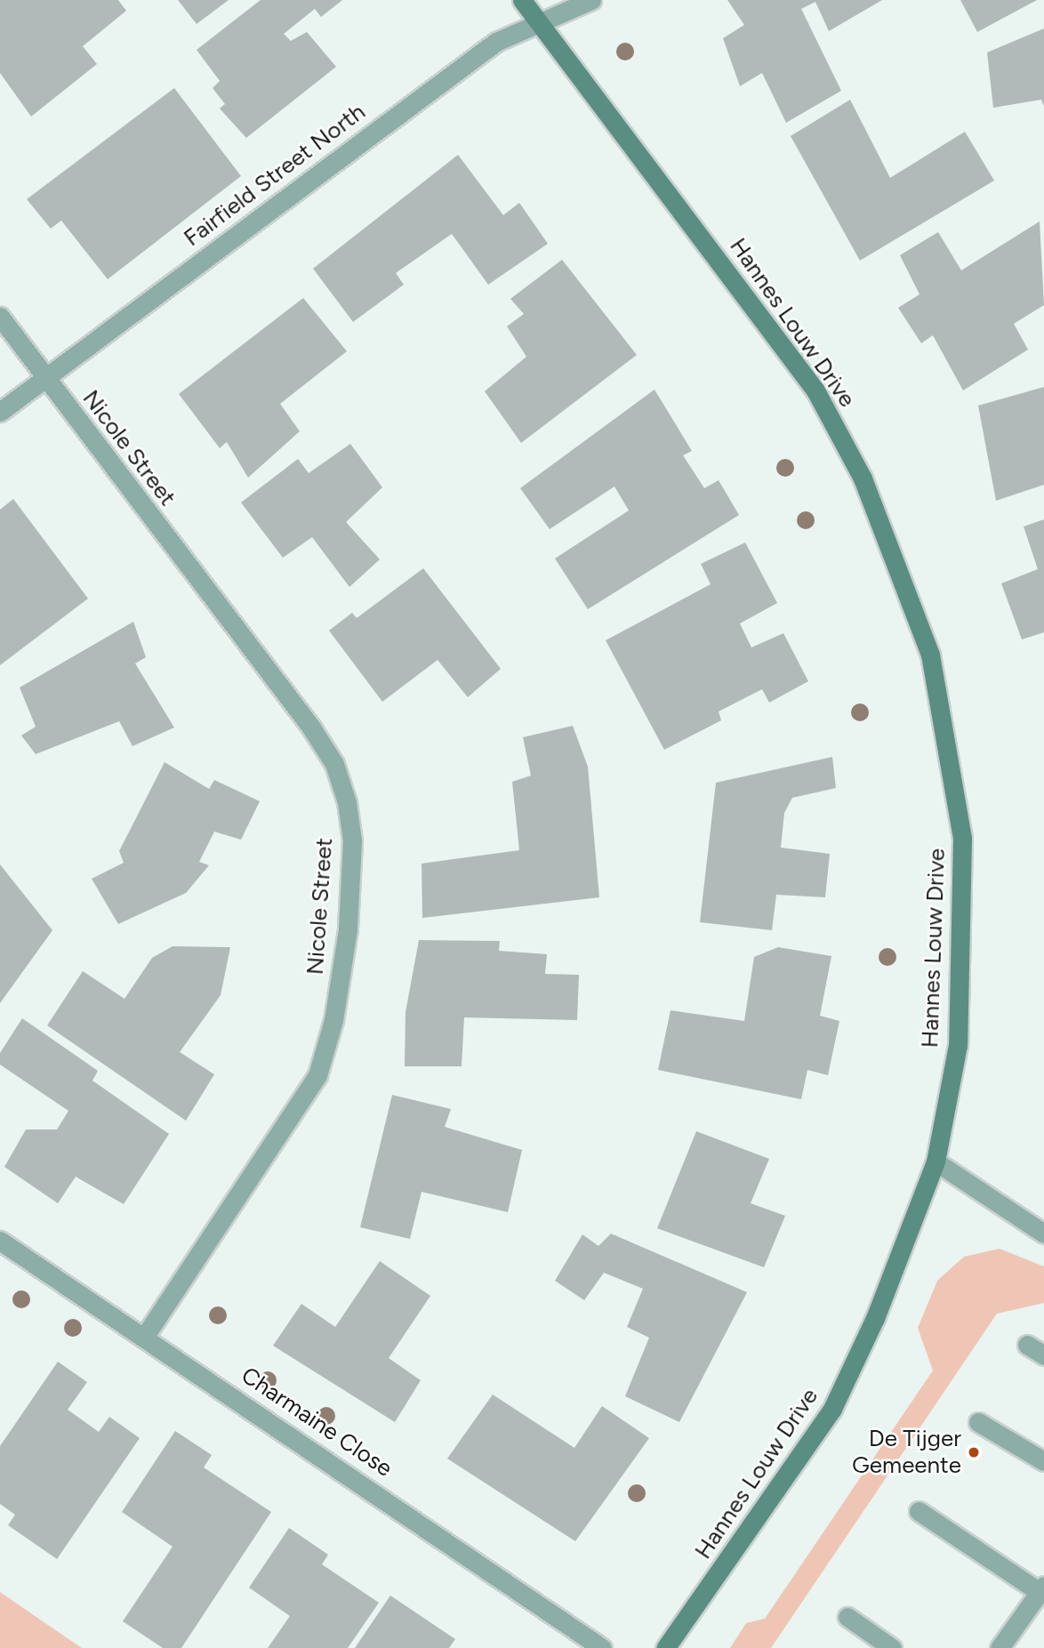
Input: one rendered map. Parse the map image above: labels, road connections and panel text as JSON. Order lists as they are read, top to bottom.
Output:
{
  "streets": {
    "street": [
      "Fairfield Street North",
      "Hannes Louw Drive",
      "Nicole Street",
      "Charmaine Close"
    ]
  },
  "crossings": [
    ["Fairfield Street North", "Hannes Louw Drive"],
    ["Fairfield Street North", "Nicole Street"],
    ["Nicole Street", "Charmaine Close"]
  ],
  "places": ["De Tijger Gemeente"]
}
